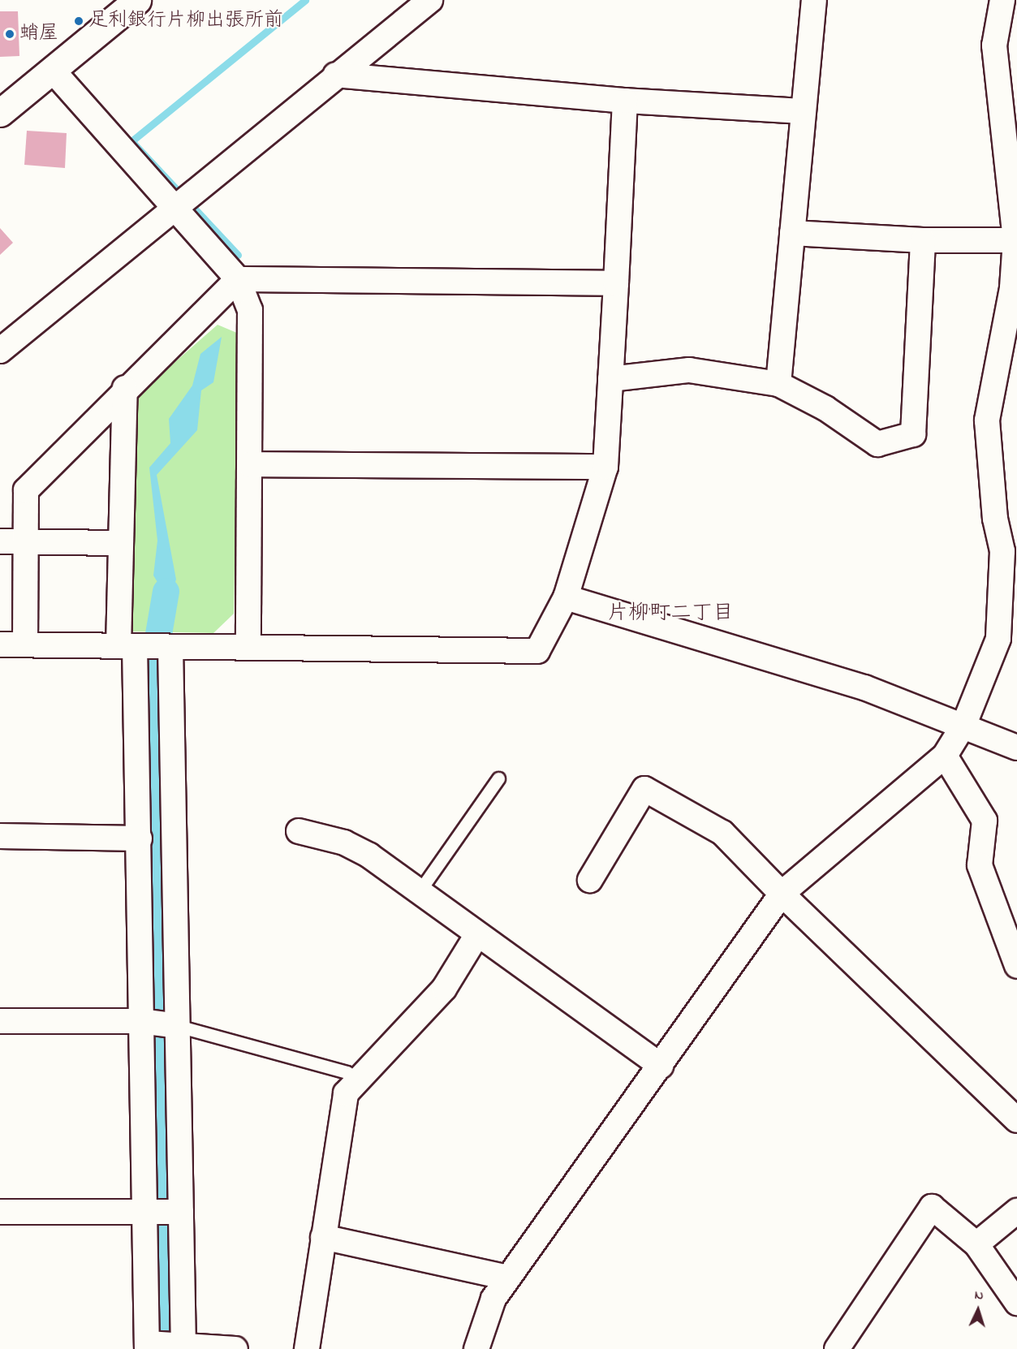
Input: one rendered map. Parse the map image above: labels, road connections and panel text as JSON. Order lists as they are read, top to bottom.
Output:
{
  "districts": ["片柳町二丁目"],
  "places": ["足利銀行片柳出張所前", "蛸屋"],
  "north": "top"
}
